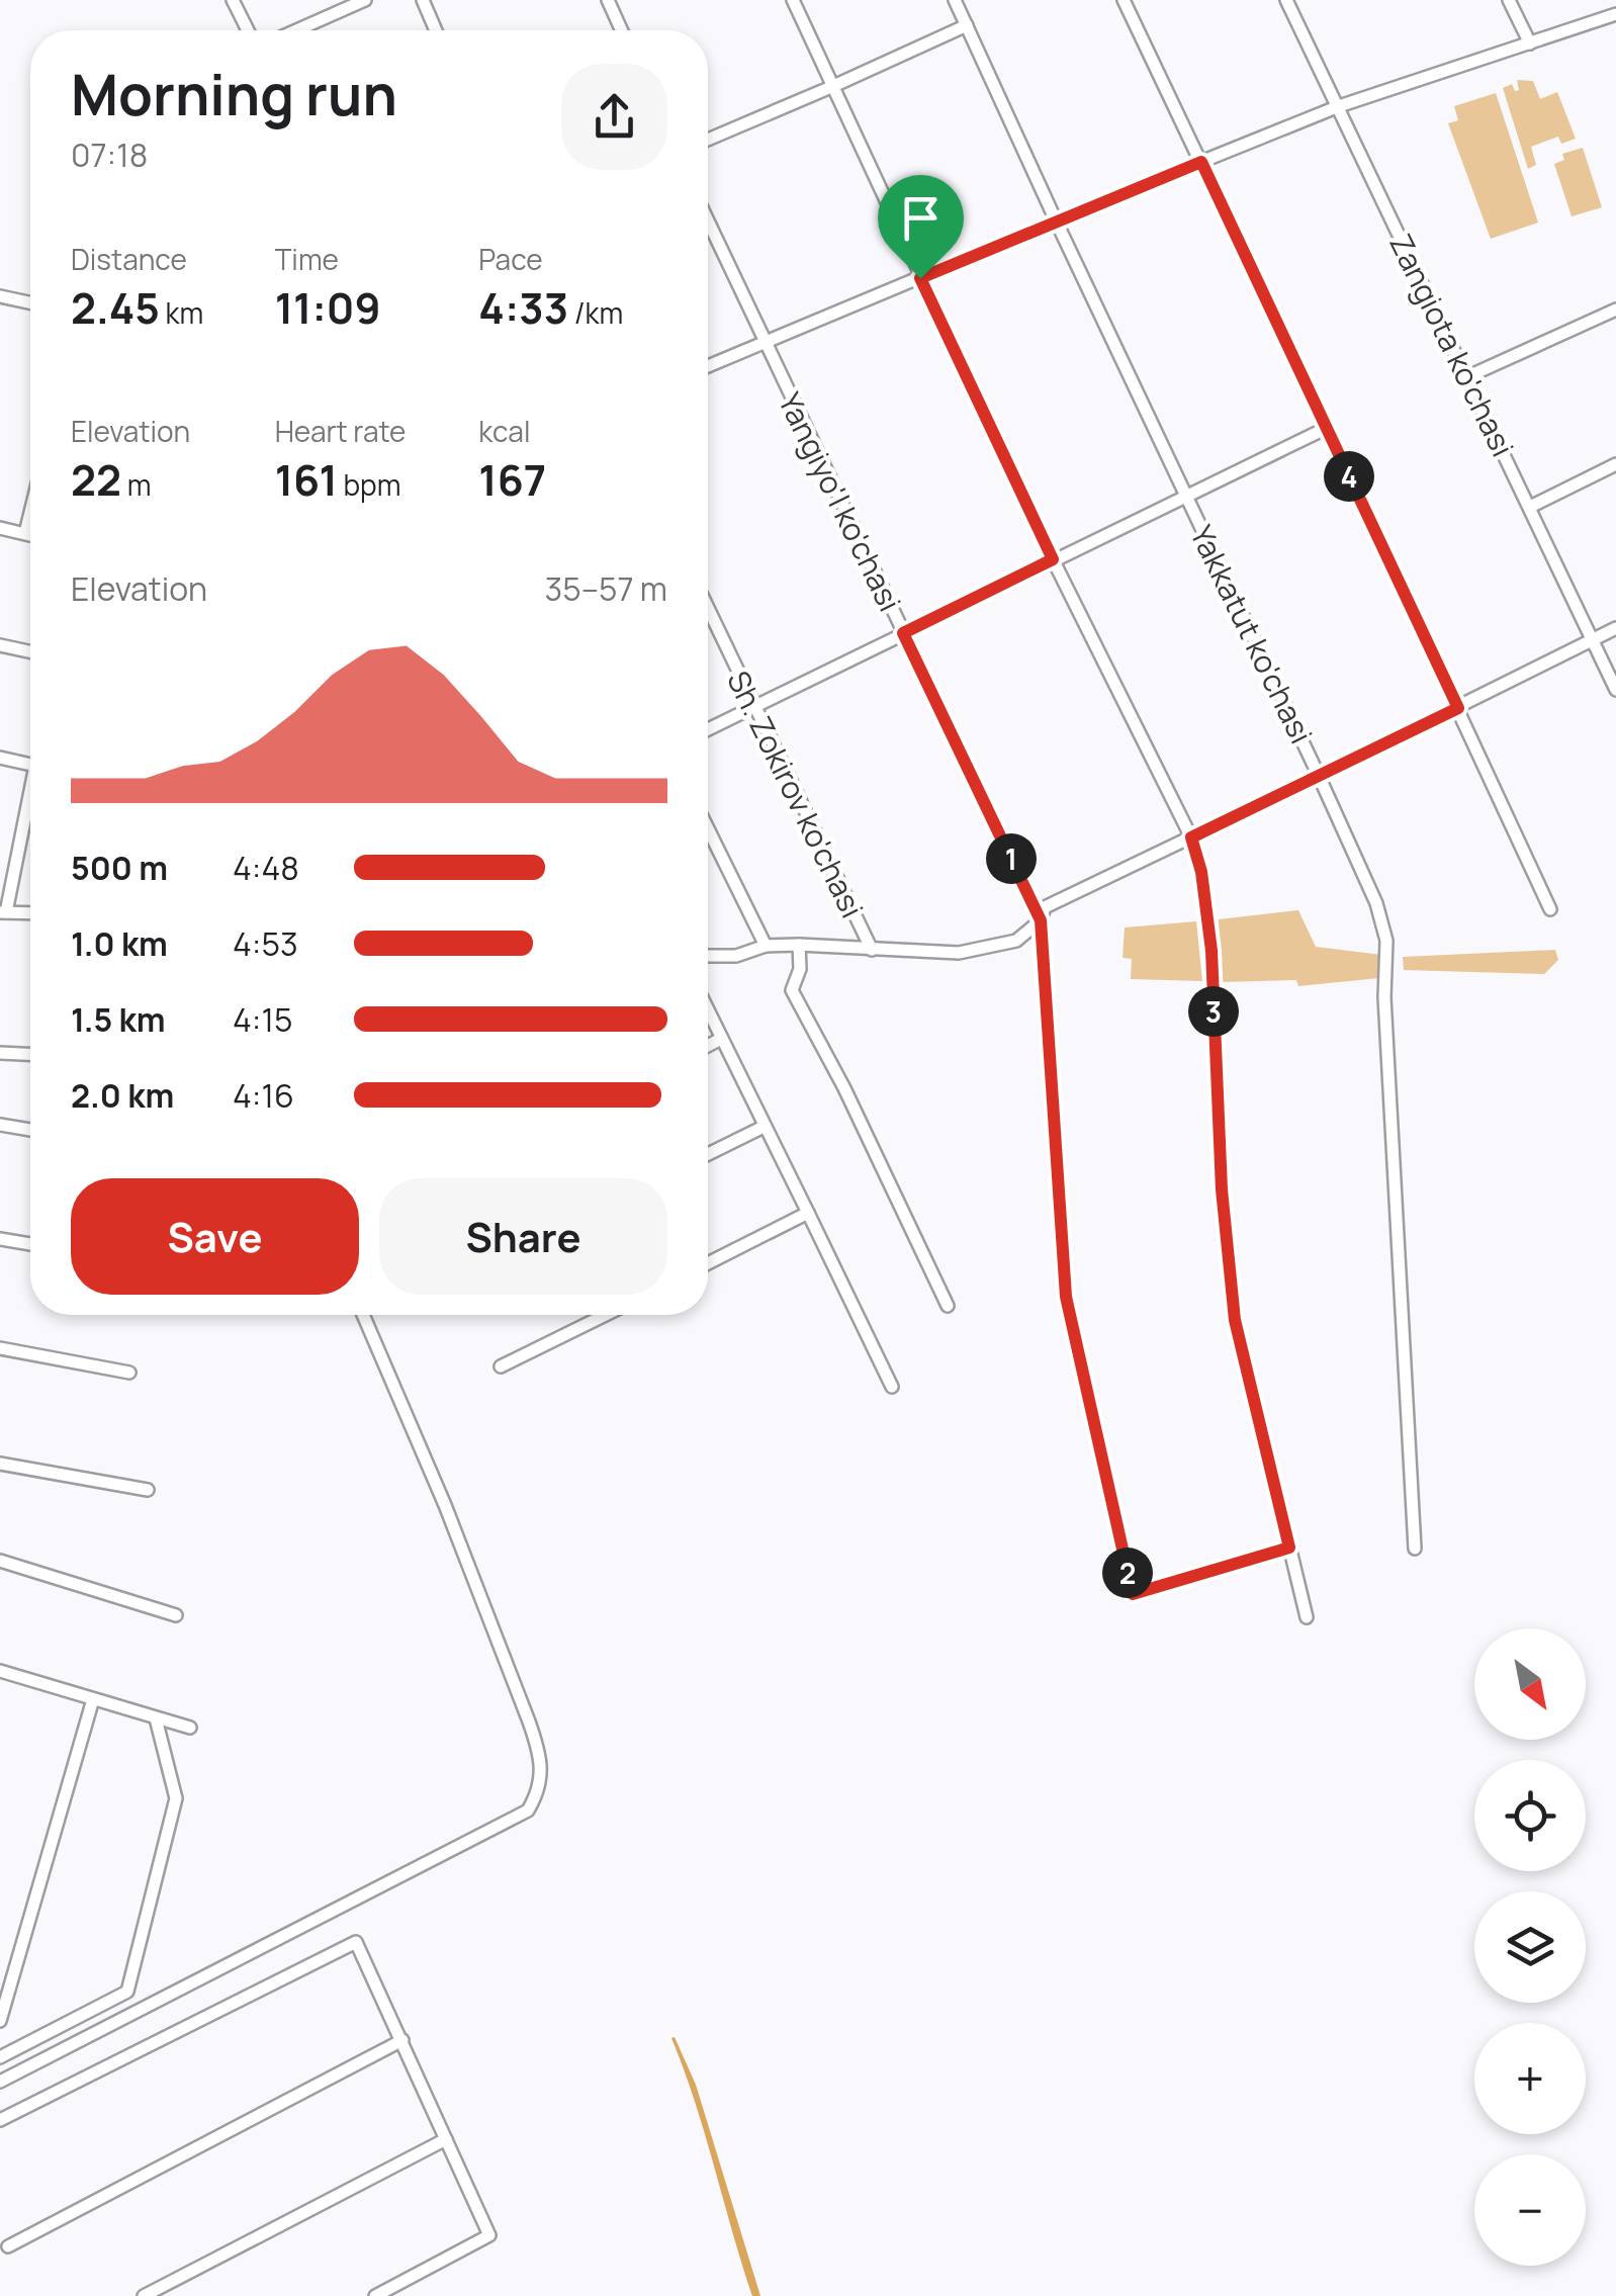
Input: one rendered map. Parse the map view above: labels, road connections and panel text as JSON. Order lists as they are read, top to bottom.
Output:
{
  "streets": {
    "street": [
      "Zangiota ko'chasi",
      "Yangiyo'l ko'chasi",
      "Yakkatut ko'chasi",
      "Sh. Zokirov ko'chasi"
    ]
  },
  "crossings": [
    ["Zangiota ko'chasi", "Sh. Zokirov ko'chasi"],
    ["Yangiyo'l ko'chasi", "Sh. Zokirov ko'chasi"],
    ["Yakkatut ko'chasi", "Sh. Zokirov ko'chasi"]
  ],
  "north": "bottom right",
  "page": {
    "heading": ["Morning run", "07:18"],
    "stats": [
      ["Distance", "2.45 km"],
      ["Time", "11:09"],
      ["Pace", "4:33 /km"],
      ["Elevation", "22 m"],
      ["Heart rate", "161 bpm"],
      ["kcal", "167"]
    ],
    "pins": [
      "4",
      "1",
      "3",
      "2"
    ],
    "chart": ["Elevation", "35–57 m"],
    "list": [
      {
        "name": "500 m",
        "note": "4:48"
      },
      {
        "name": "1.0 km",
        "note": "4:53"
      },
      {
        "name": "1.5 km",
        "note": "4:15"
      },
      {
        "name": "2.0 km",
        "note": "4:16"
      }
    ],
    "buttons": ["Save", "Share"],
    "map_buttons": ["+", "−"]
  }
}
